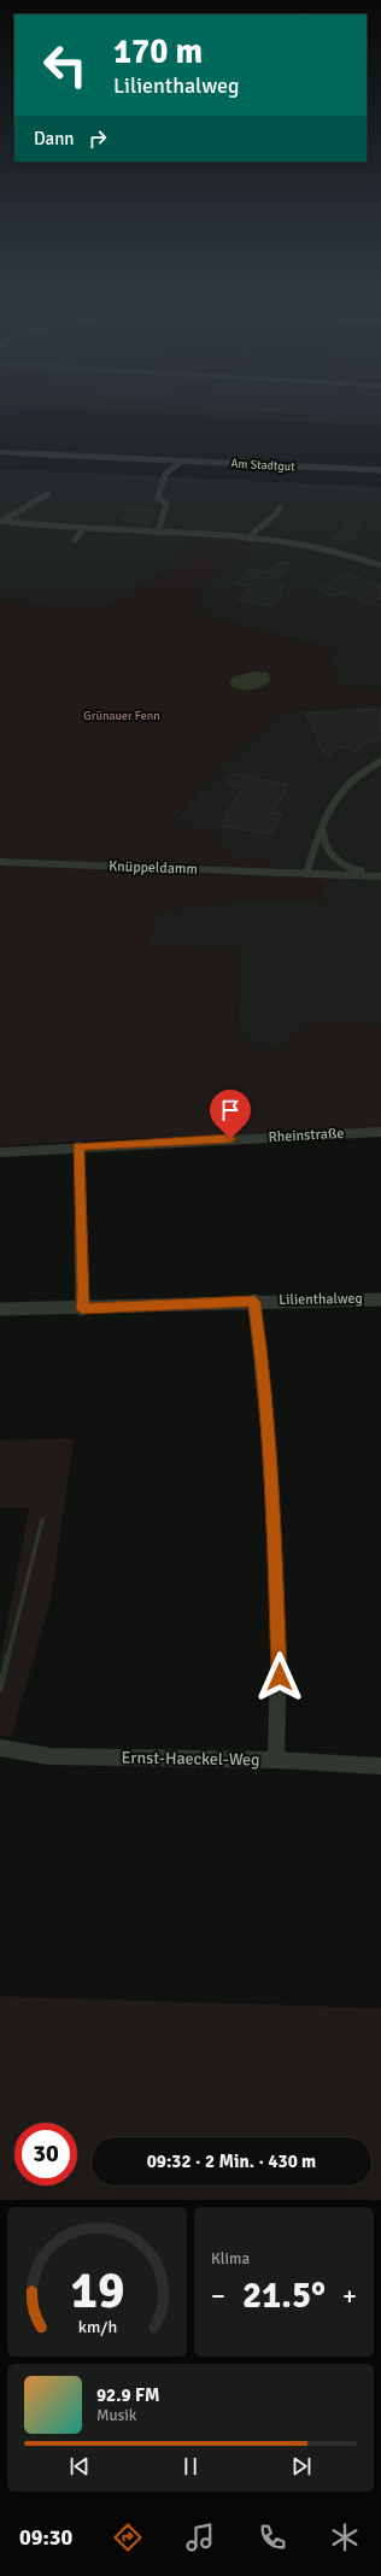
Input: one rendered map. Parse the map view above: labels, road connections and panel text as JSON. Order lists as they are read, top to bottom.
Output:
{
  "streets": {
    "street": [
      "Am Stadtgut",
      "Knüppeldamm",
      "Rheinstraße",
      "Lilienthalweg",
      "Ernst-Haeckel-Weg"
    ]
  },
  "parks": ["Grünauer Fenn"],
  "page": {
    "turn": ["170 m", "Lilienthalweg"],
    "then": "Dann",
    "limit": "30",
    "trip": "09:32 · 2 Min. · 430 m",
    "tile": "Klima",
    "heat": ["−", "21.5°", "+"],
    "song": ["92.9 FM", "Musik"],
    "tabs": "09:30",
    "gauge": ["19", "km/h"]
  }
}
